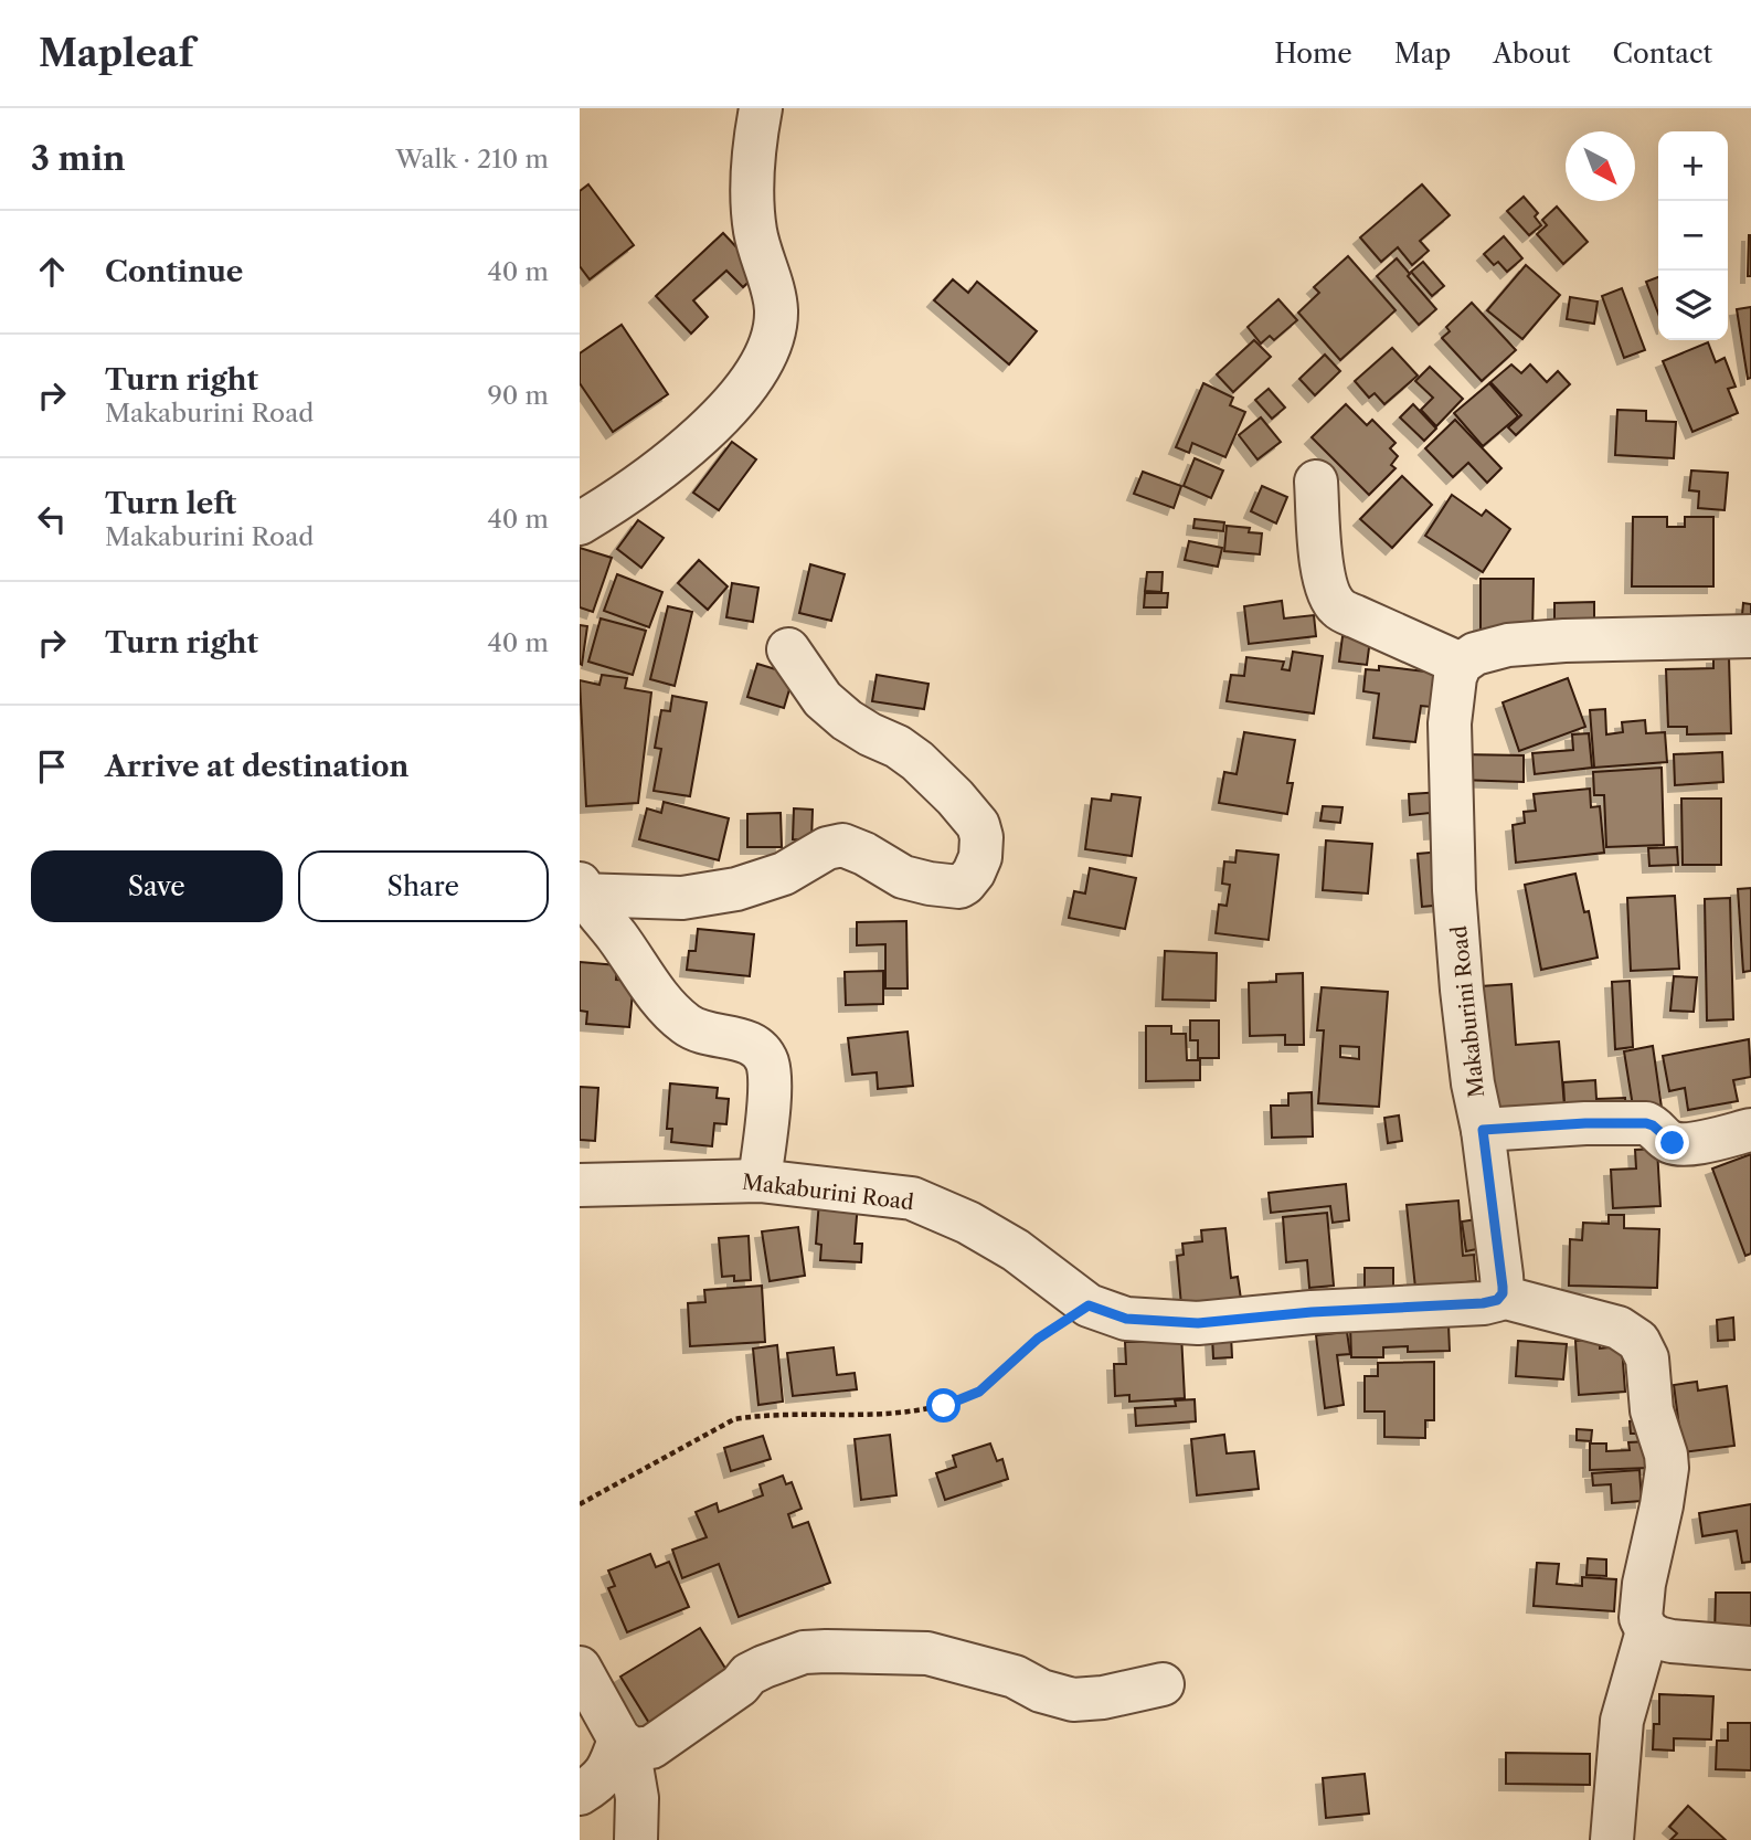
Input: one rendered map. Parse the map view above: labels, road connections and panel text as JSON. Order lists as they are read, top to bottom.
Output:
{
  "streets": {
    "street": ["Makaburini Road"]
  },
  "north": "bottom right",
  "page": {
    "header": "Mapleaf",
    "nav": [
      "Home",
      "Map",
      "About",
      "Contact"
    ],
    "heading": ["3 min", "Walk · 210 m"],
    "map_buttons": ["+", "−"],
    "list": [
      ["Continue", "40 m"],
      ["Turn right", "Makaburini Road", "90 m"],
      ["Turn left", "Makaburini Road", "40 m"],
      ["Turn right", "40 m"],
      "Arrive at destination"
    ],
    "buttons": ["Save", "Share"]
  }
}
